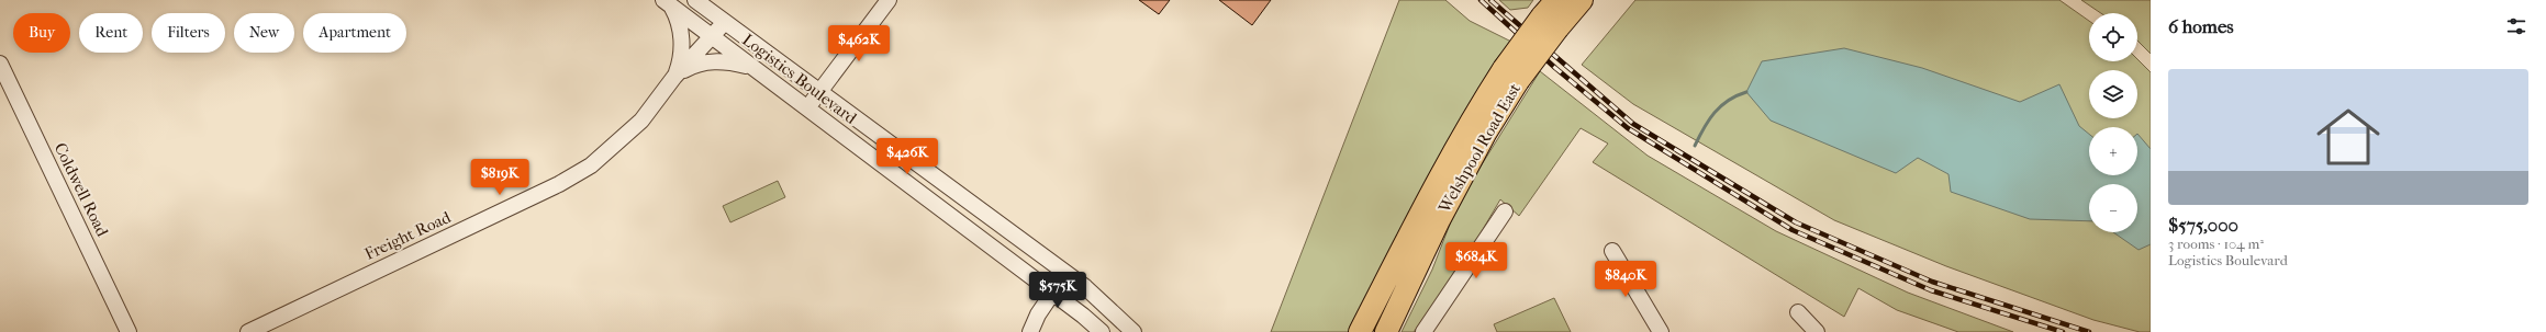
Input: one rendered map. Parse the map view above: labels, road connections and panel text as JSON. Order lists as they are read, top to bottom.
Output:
{
  "streets": {
    "highway": ["Welshpool Road East"],
    "street": ["Logistics Boulevard", "Coldwell Road", "Freight Road"]
  },
  "crossings": [
    ["Logistics Boulevard", "Freight Road"]
  ],
  "page": {
    "heading": "6 homes",
    "map_buttons": ["+", "−"],
    "chip": [
      "Buy",
      "Rent",
      "Filters",
      "New",
      "Apartment"
    ],
    "price": [
      "$462K",
      "$426K",
      "$819K",
      "$684K",
      "$840K",
      "$575K"
    ],
    "list": [
      {
        "name": "$575,000",
        "note": "3 rooms · 104 m² · Logistics Boulevard"
      }
    ]
  }
}
